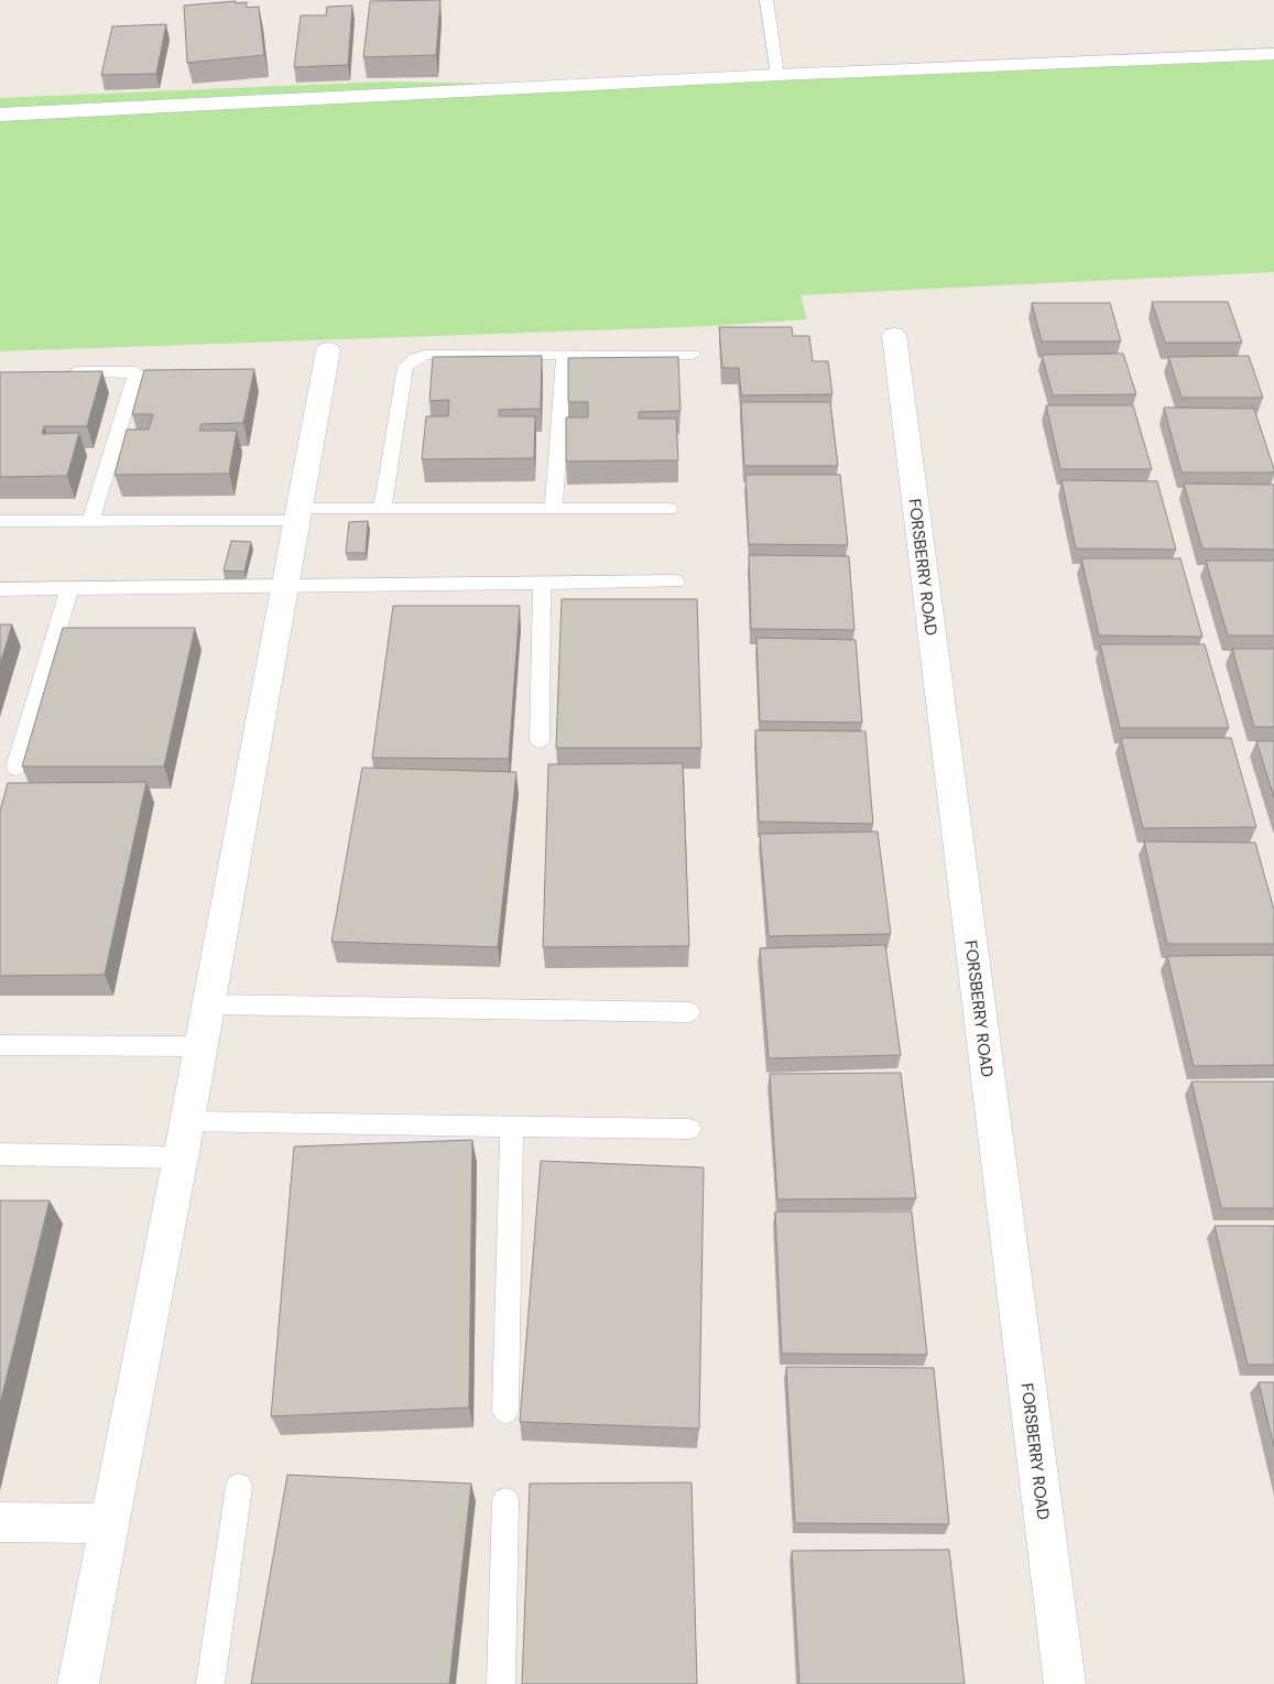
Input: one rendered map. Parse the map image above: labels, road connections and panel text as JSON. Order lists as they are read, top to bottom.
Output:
{
  "streets": {
    "street": ["FORSBERRY ROAD"]
  }
}
